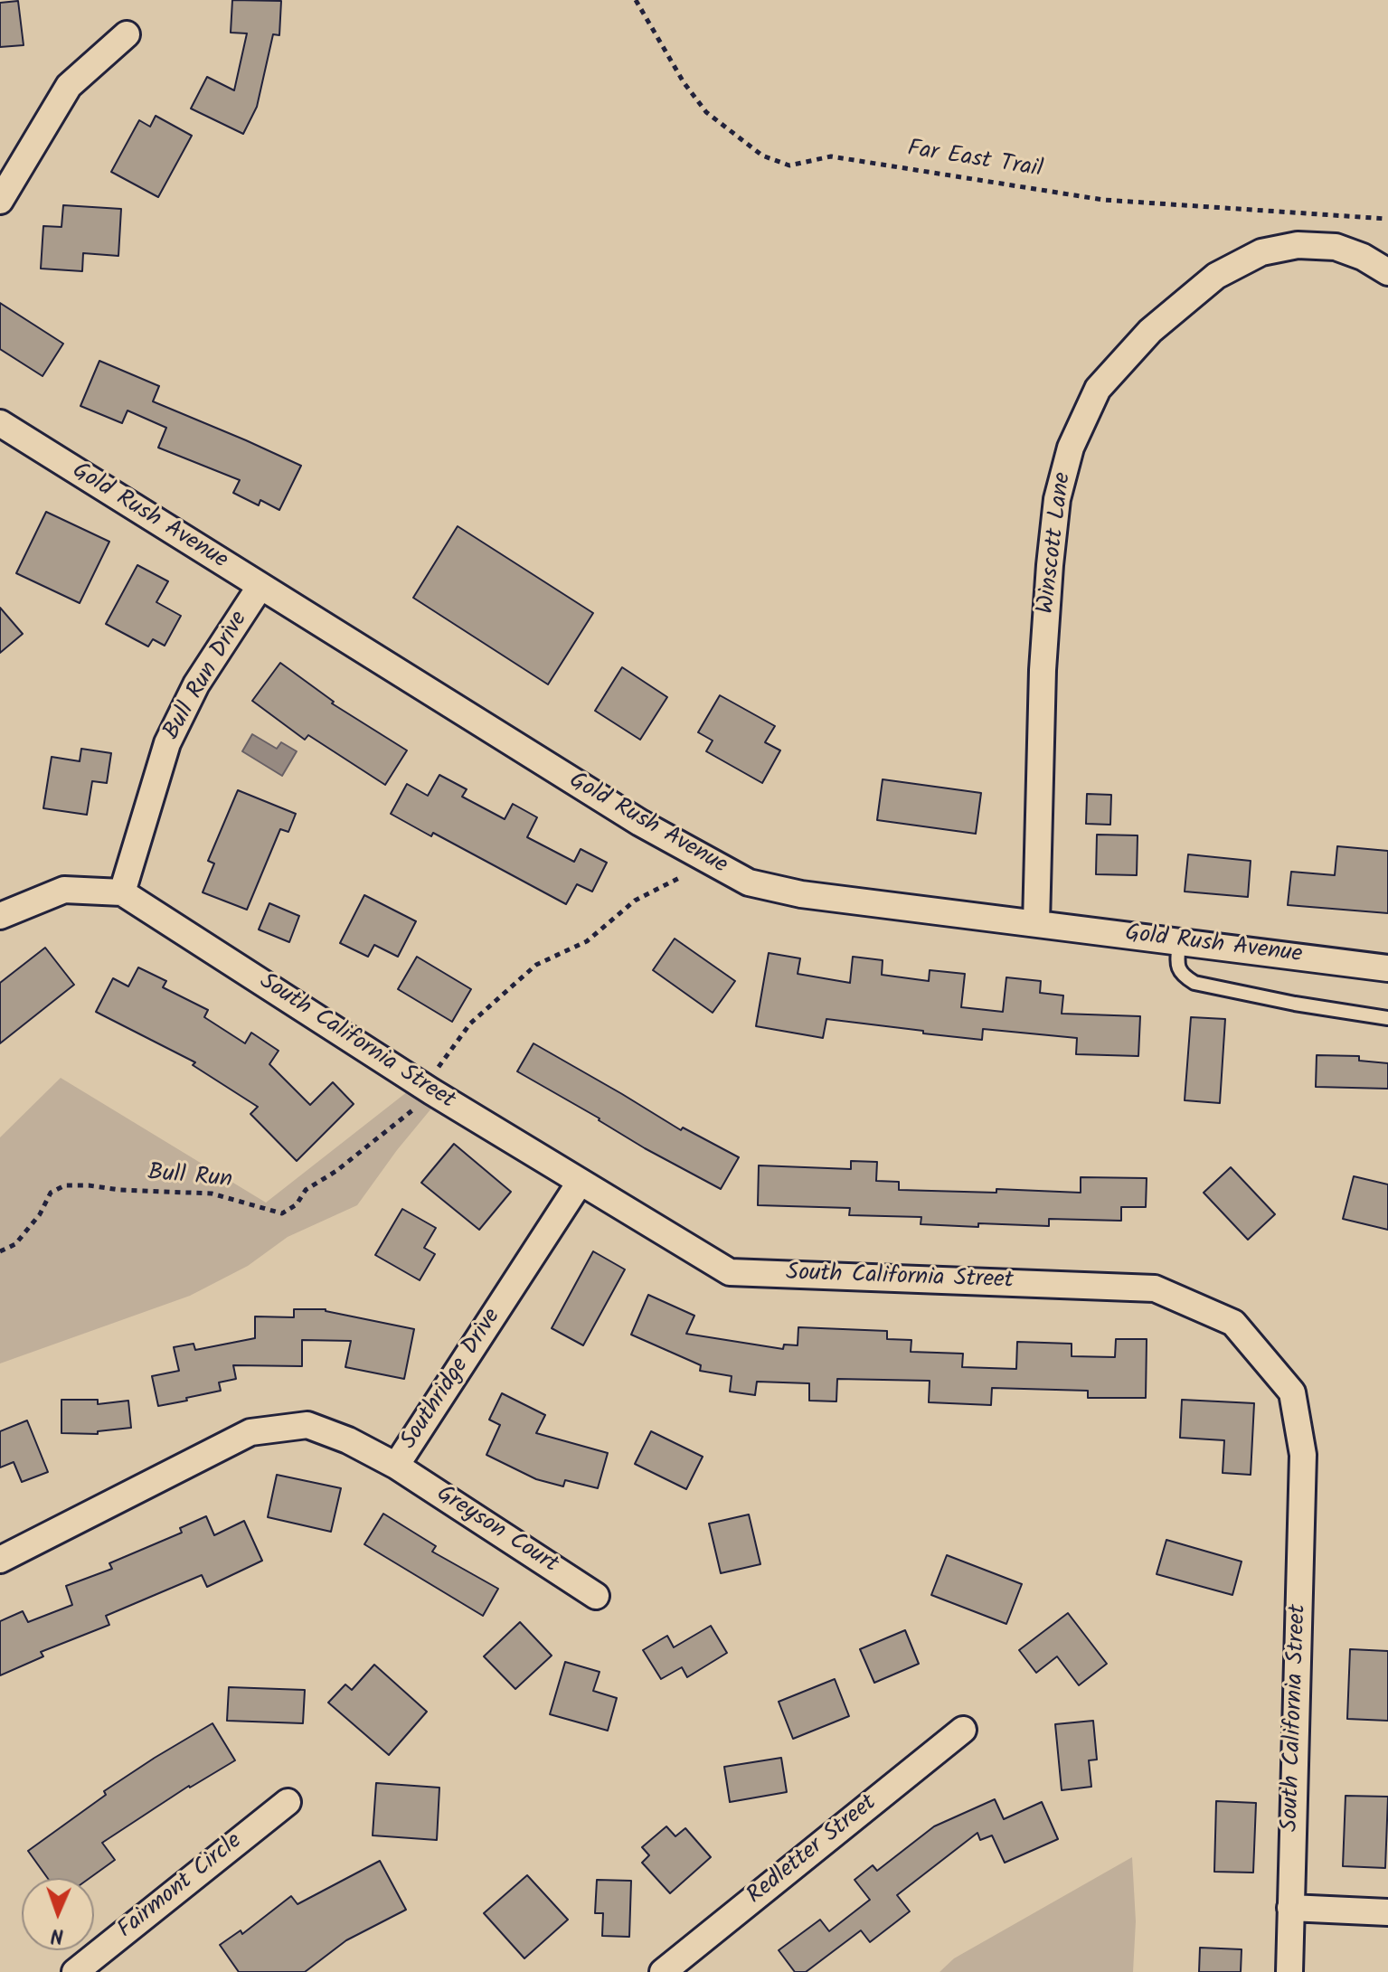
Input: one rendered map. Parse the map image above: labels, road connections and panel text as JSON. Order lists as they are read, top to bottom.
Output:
{
  "streets": {
    "street": [
      "Gold Rush Avenue",
      "Winscott Lane",
      "Bull Run Drive",
      "South California Street",
      "Southridge Drive",
      "Greyson Court",
      "Redletter Street",
      "Fairmont Circle"
    ],
    "path": ["Far East Trail", "Bull Run"]
  },
  "crossings": [
    ["Gold Rush Avenue", "Winscott Lane"],
    ["Gold Rush Avenue", "Bull Run Drive"],
    ["Bull Run Drive", "South California Street"],
    ["South California Street", "Southridge Drive"],
    ["Southridge Drive", "Greyson Court"]
  ],
  "north": "bottom"
}
